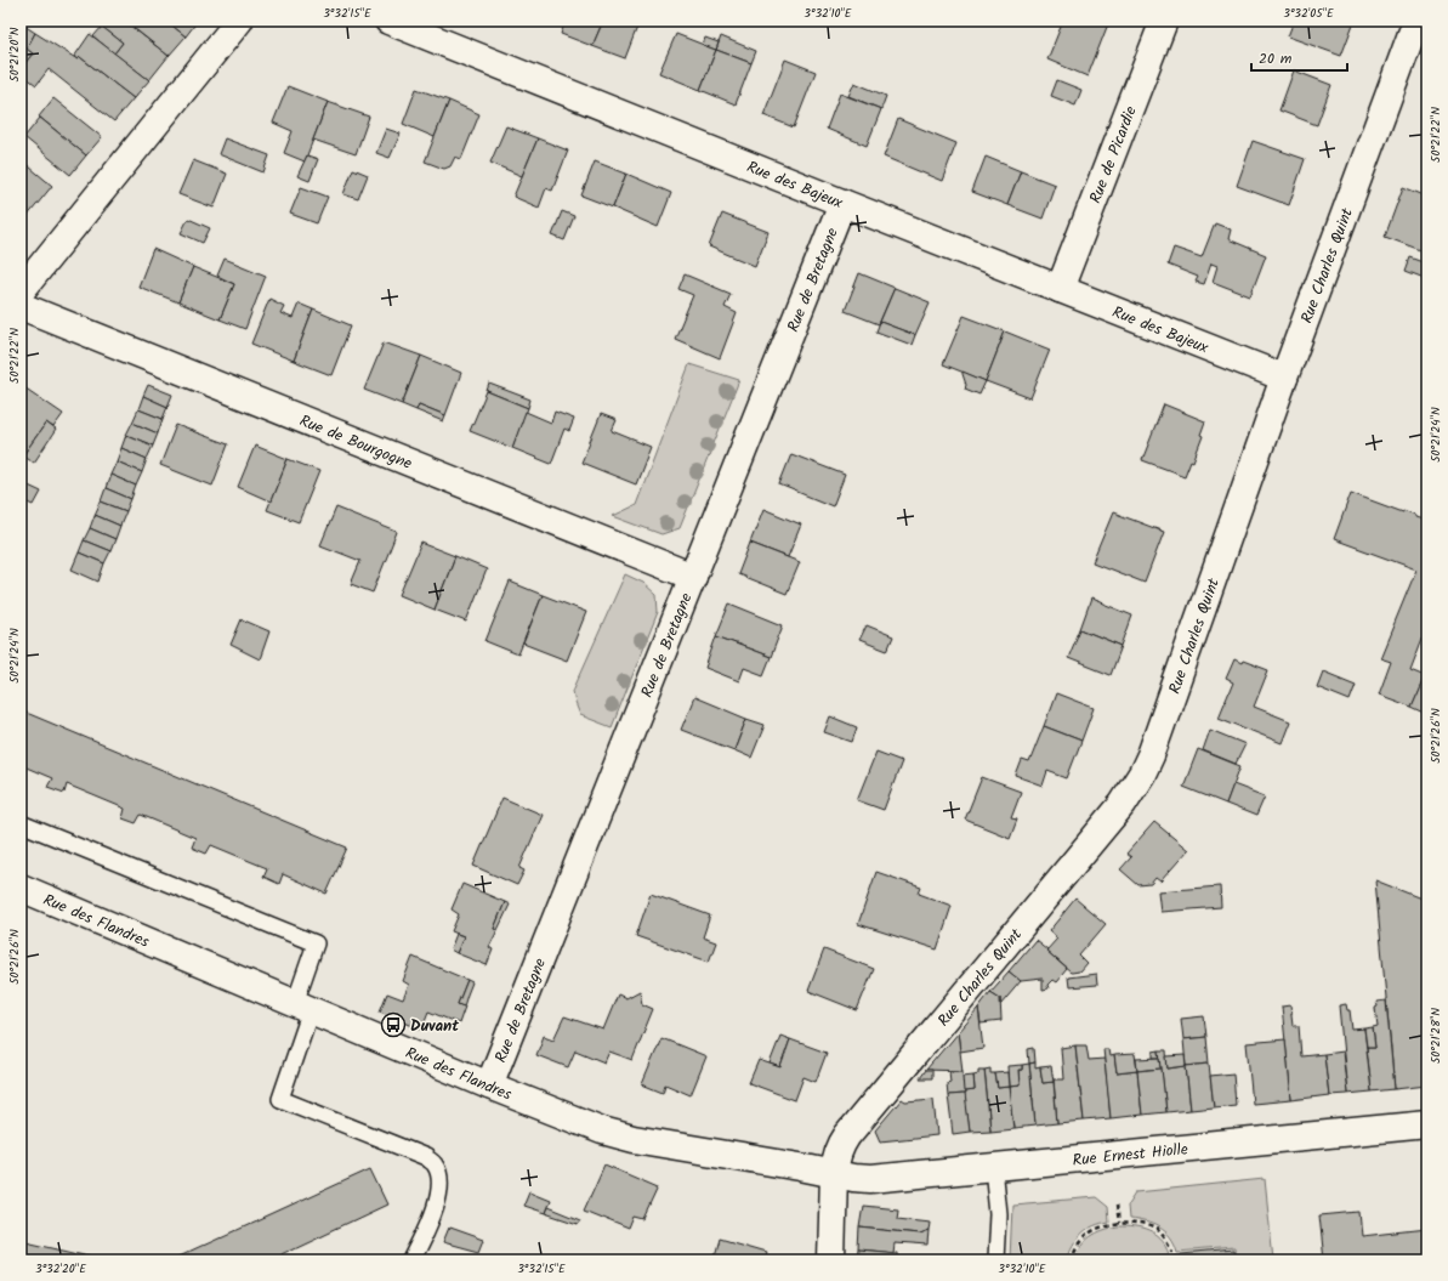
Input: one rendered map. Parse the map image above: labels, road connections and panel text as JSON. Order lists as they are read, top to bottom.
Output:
{
  "streets": {
    "street": [
      "Rue de Picardie",
      "Rue des Bajeux",
      "Rue Charles Quint",
      "Rue de Bretagne",
      "Rue de Bourgogne",
      "Rue des Flandres",
      "Rue Ernest Hiolle"
    ]
  },
  "crossings": [
    ["Rue de Picardie", "Rue des Bajeux"],
    ["Rue des Bajeux", "Rue Charles Quint"],
    ["Rue des Bajeux", "Rue de Bretagne"],
    ["Rue Charles Quint", "Rue des Flandres"],
    ["Rue Charles Quint", "Rue Ernest Hiolle"],
    ["Rue de Bretagne", "Rue de Bourgogne"],
    ["Rue de Bretagne", "Rue des Flandres"],
    ["Rue des Flandres", "Rue Ernest Hiolle"]
  ],
  "places": {
    "bus stop": ["Duvant"]
  },
  "scale_bar": "20 m",
  "coordinates": [
    "3°32'15\"E",
    "3°32'10\"E",
    "3°32'05\"E",
    "50°21'20\"N",
    "50°21'22\"N",
    "50°21'24\"N",
    "50°21'26\"N",
    "50°21'28\"N",
    "3°32'20\"E"
  ]
}
